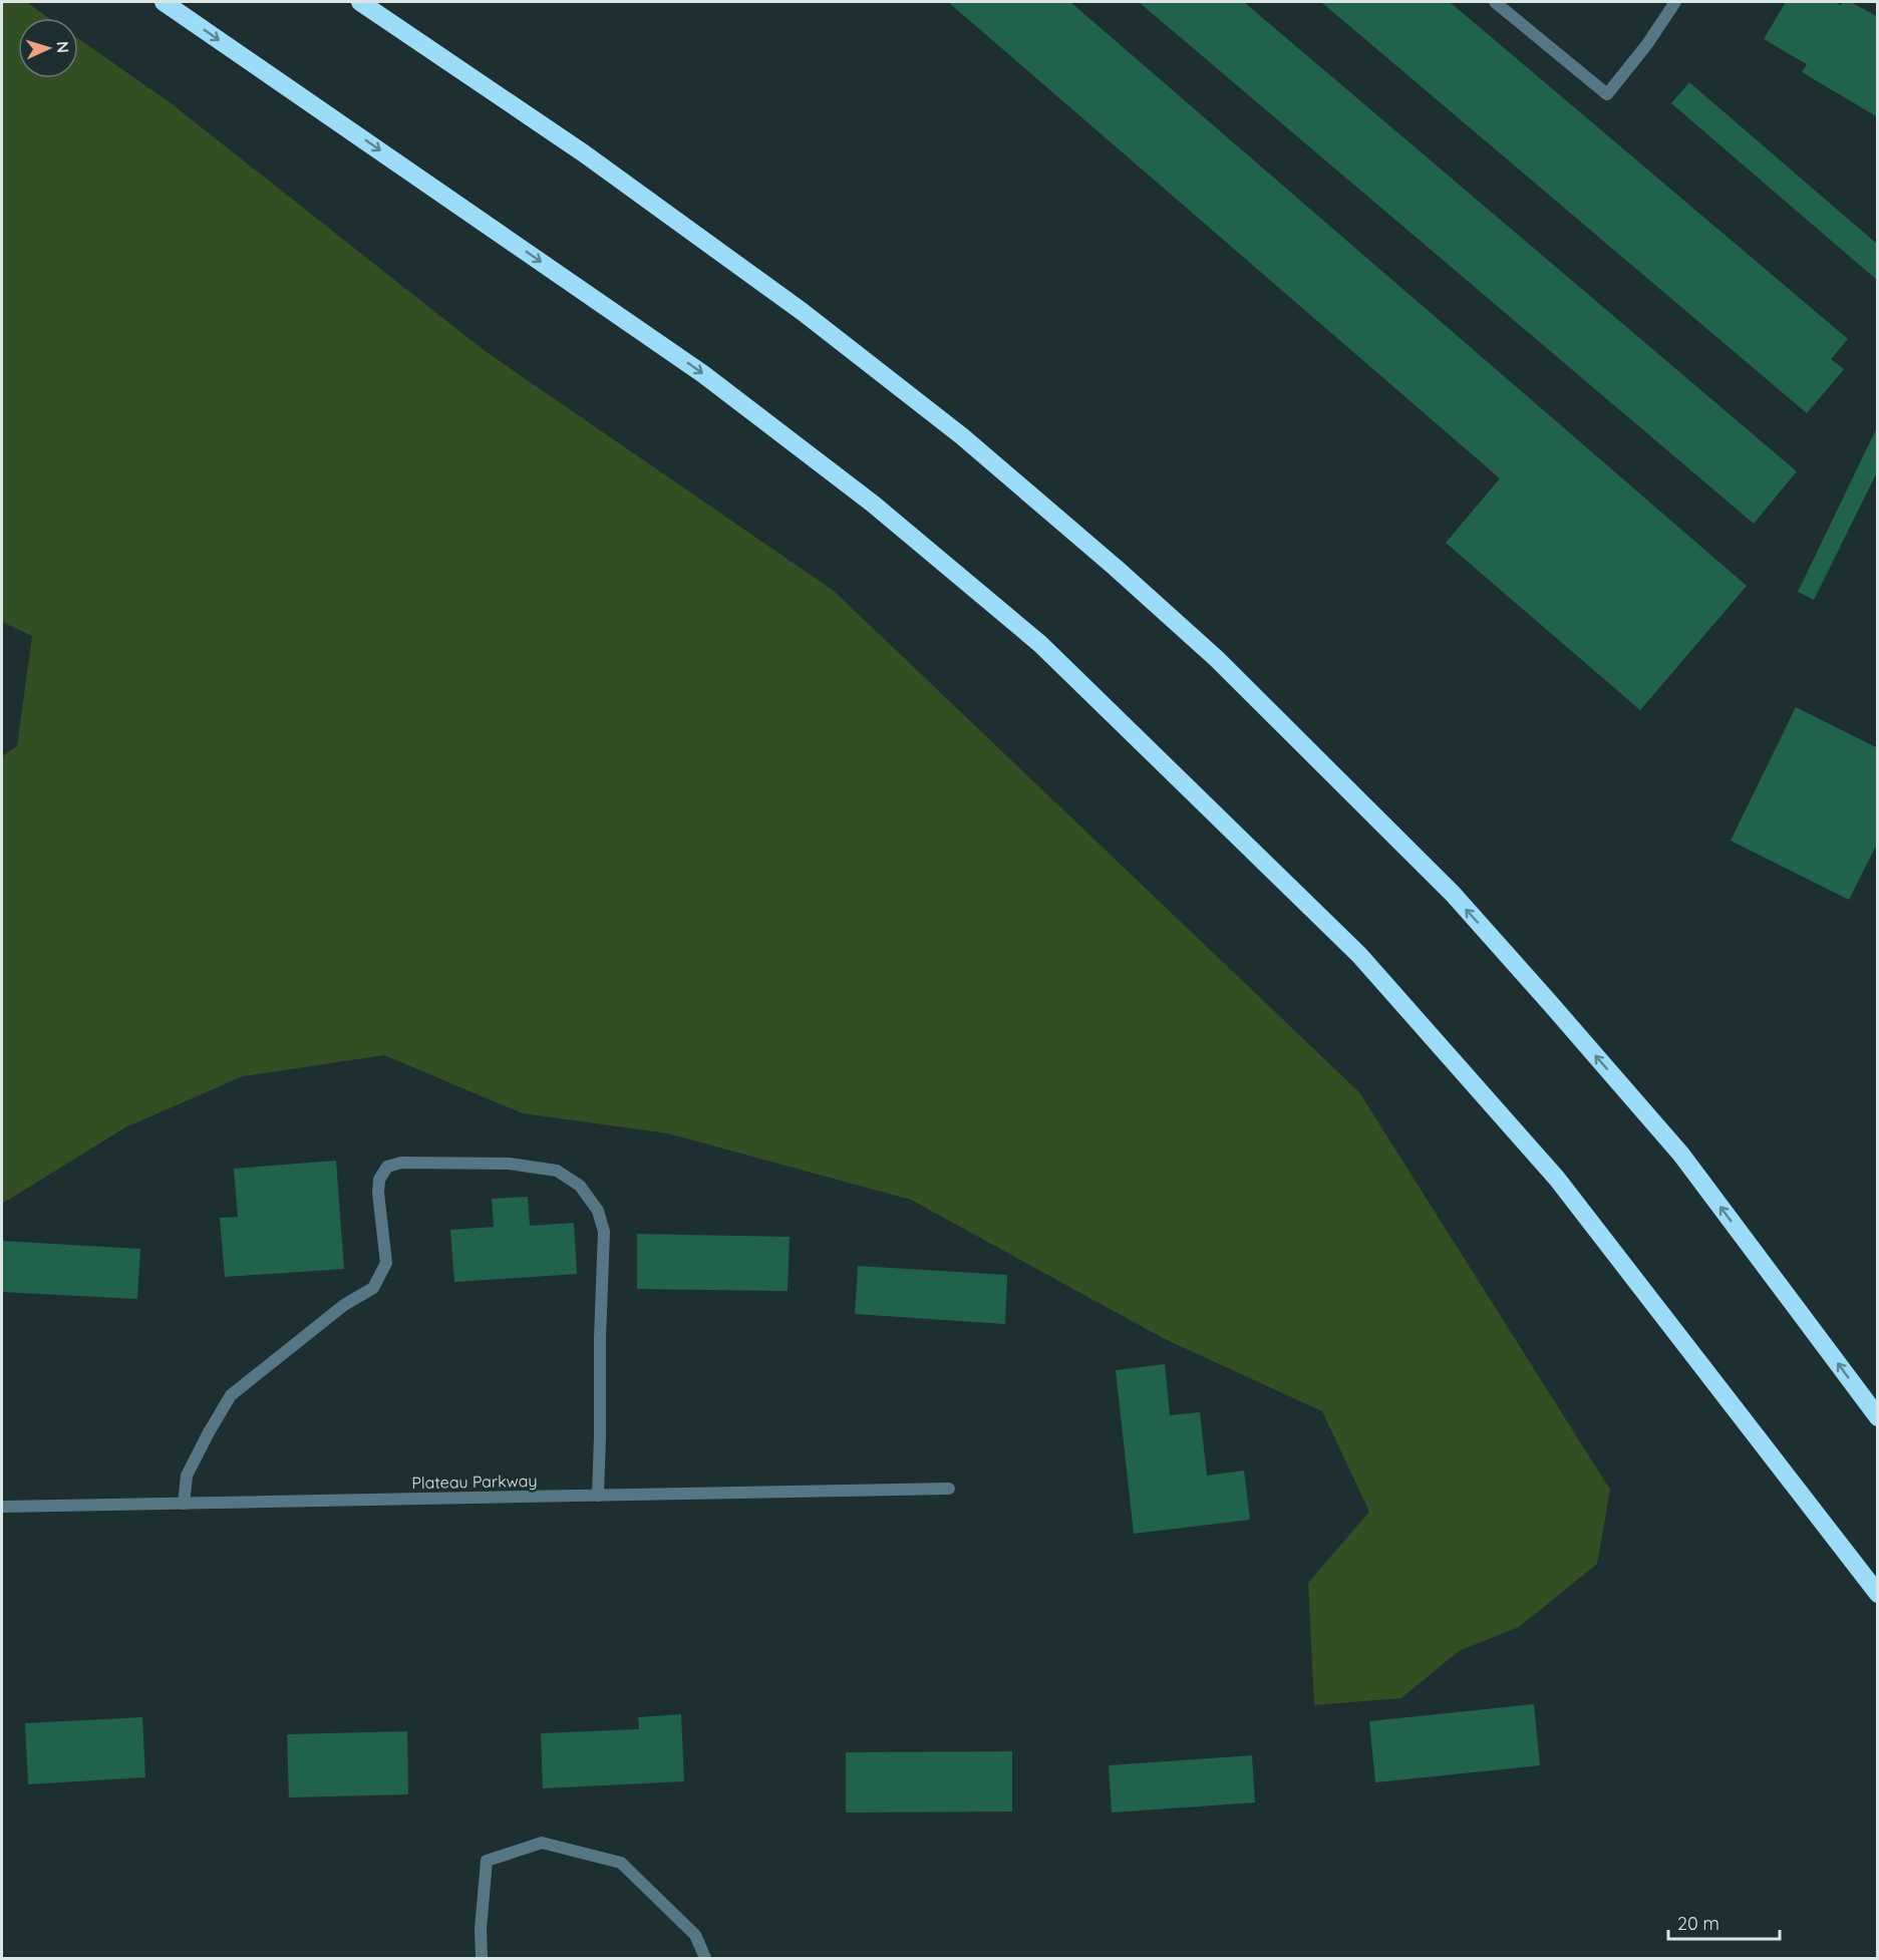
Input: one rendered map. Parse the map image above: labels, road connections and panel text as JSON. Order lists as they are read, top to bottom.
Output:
{
  "streets": {
    "street": ["Plateau Parkway"]
  },
  "scale_bar": "20 m",
  "north": "right"
}
